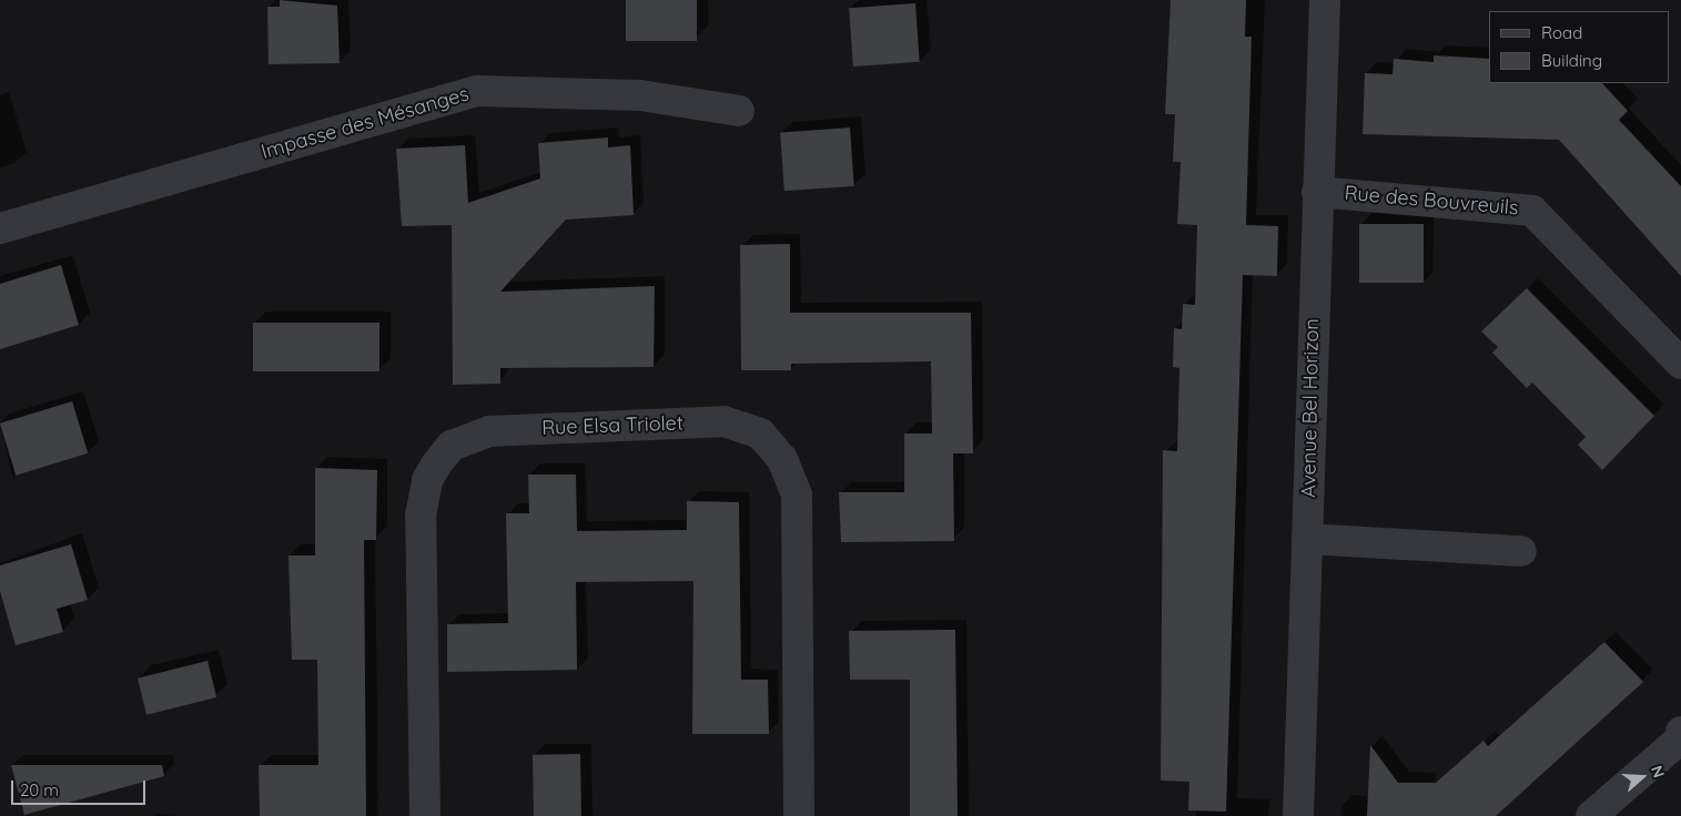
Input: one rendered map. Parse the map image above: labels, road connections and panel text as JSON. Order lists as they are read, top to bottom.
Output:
{
  "streets": {
    "street": [
      "Impasse des Mésanges",
      "Rue des Bouvreuils",
      "Avenue Bel Horizon",
      "Rue Elsa Triolet"
    ]
  },
  "crossings": [
    ["Rue des Bouvreuils", "Avenue Bel Horizon"]
  ],
  "legend": ["Road", "Building"],
  "scale_bar": "20 m",
  "north": "right"
}
